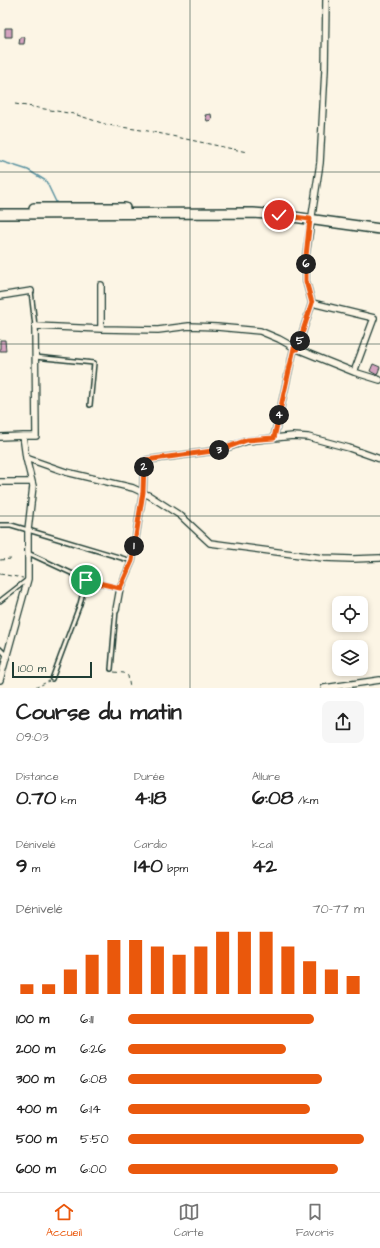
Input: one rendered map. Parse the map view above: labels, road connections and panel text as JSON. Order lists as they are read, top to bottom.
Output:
{
  "scale_bar": "100 m",
  "page": {
    "pins": [
      "6",
      "5",
      "4",
      "3",
      "2",
      "1"
    ],
    "scale": "100 m",
    "heading": ["Course du matin", "09:03"],
    "stats": [
      ["Distance", "0.70 km"],
      ["Durée", "4:18"],
      ["Allure", "6:08 /km"],
      ["Dénivelé", "9 m"],
      ["Cardio", "140 bpm"],
      ["kcal", "42"]
    ],
    "chart": ["Dénivelé", "70–77 m"],
    "list": [
      {
        "name": "100 m",
        "note": "6:11"
      },
      {
        "name": "200 m",
        "note": "6:26"
      },
      {
        "name": "300 m",
        "note": "6:08"
      },
      {
        "name": "400 m",
        "note": "6:14"
      },
      {
        "name": "500 m",
        "note": "5:50"
      },
      {
        "name": "600 m",
        "note": "6:00"
      }
    ],
    "tabs": ["Accueil", "Carte", "Favoris"]
  }
}
